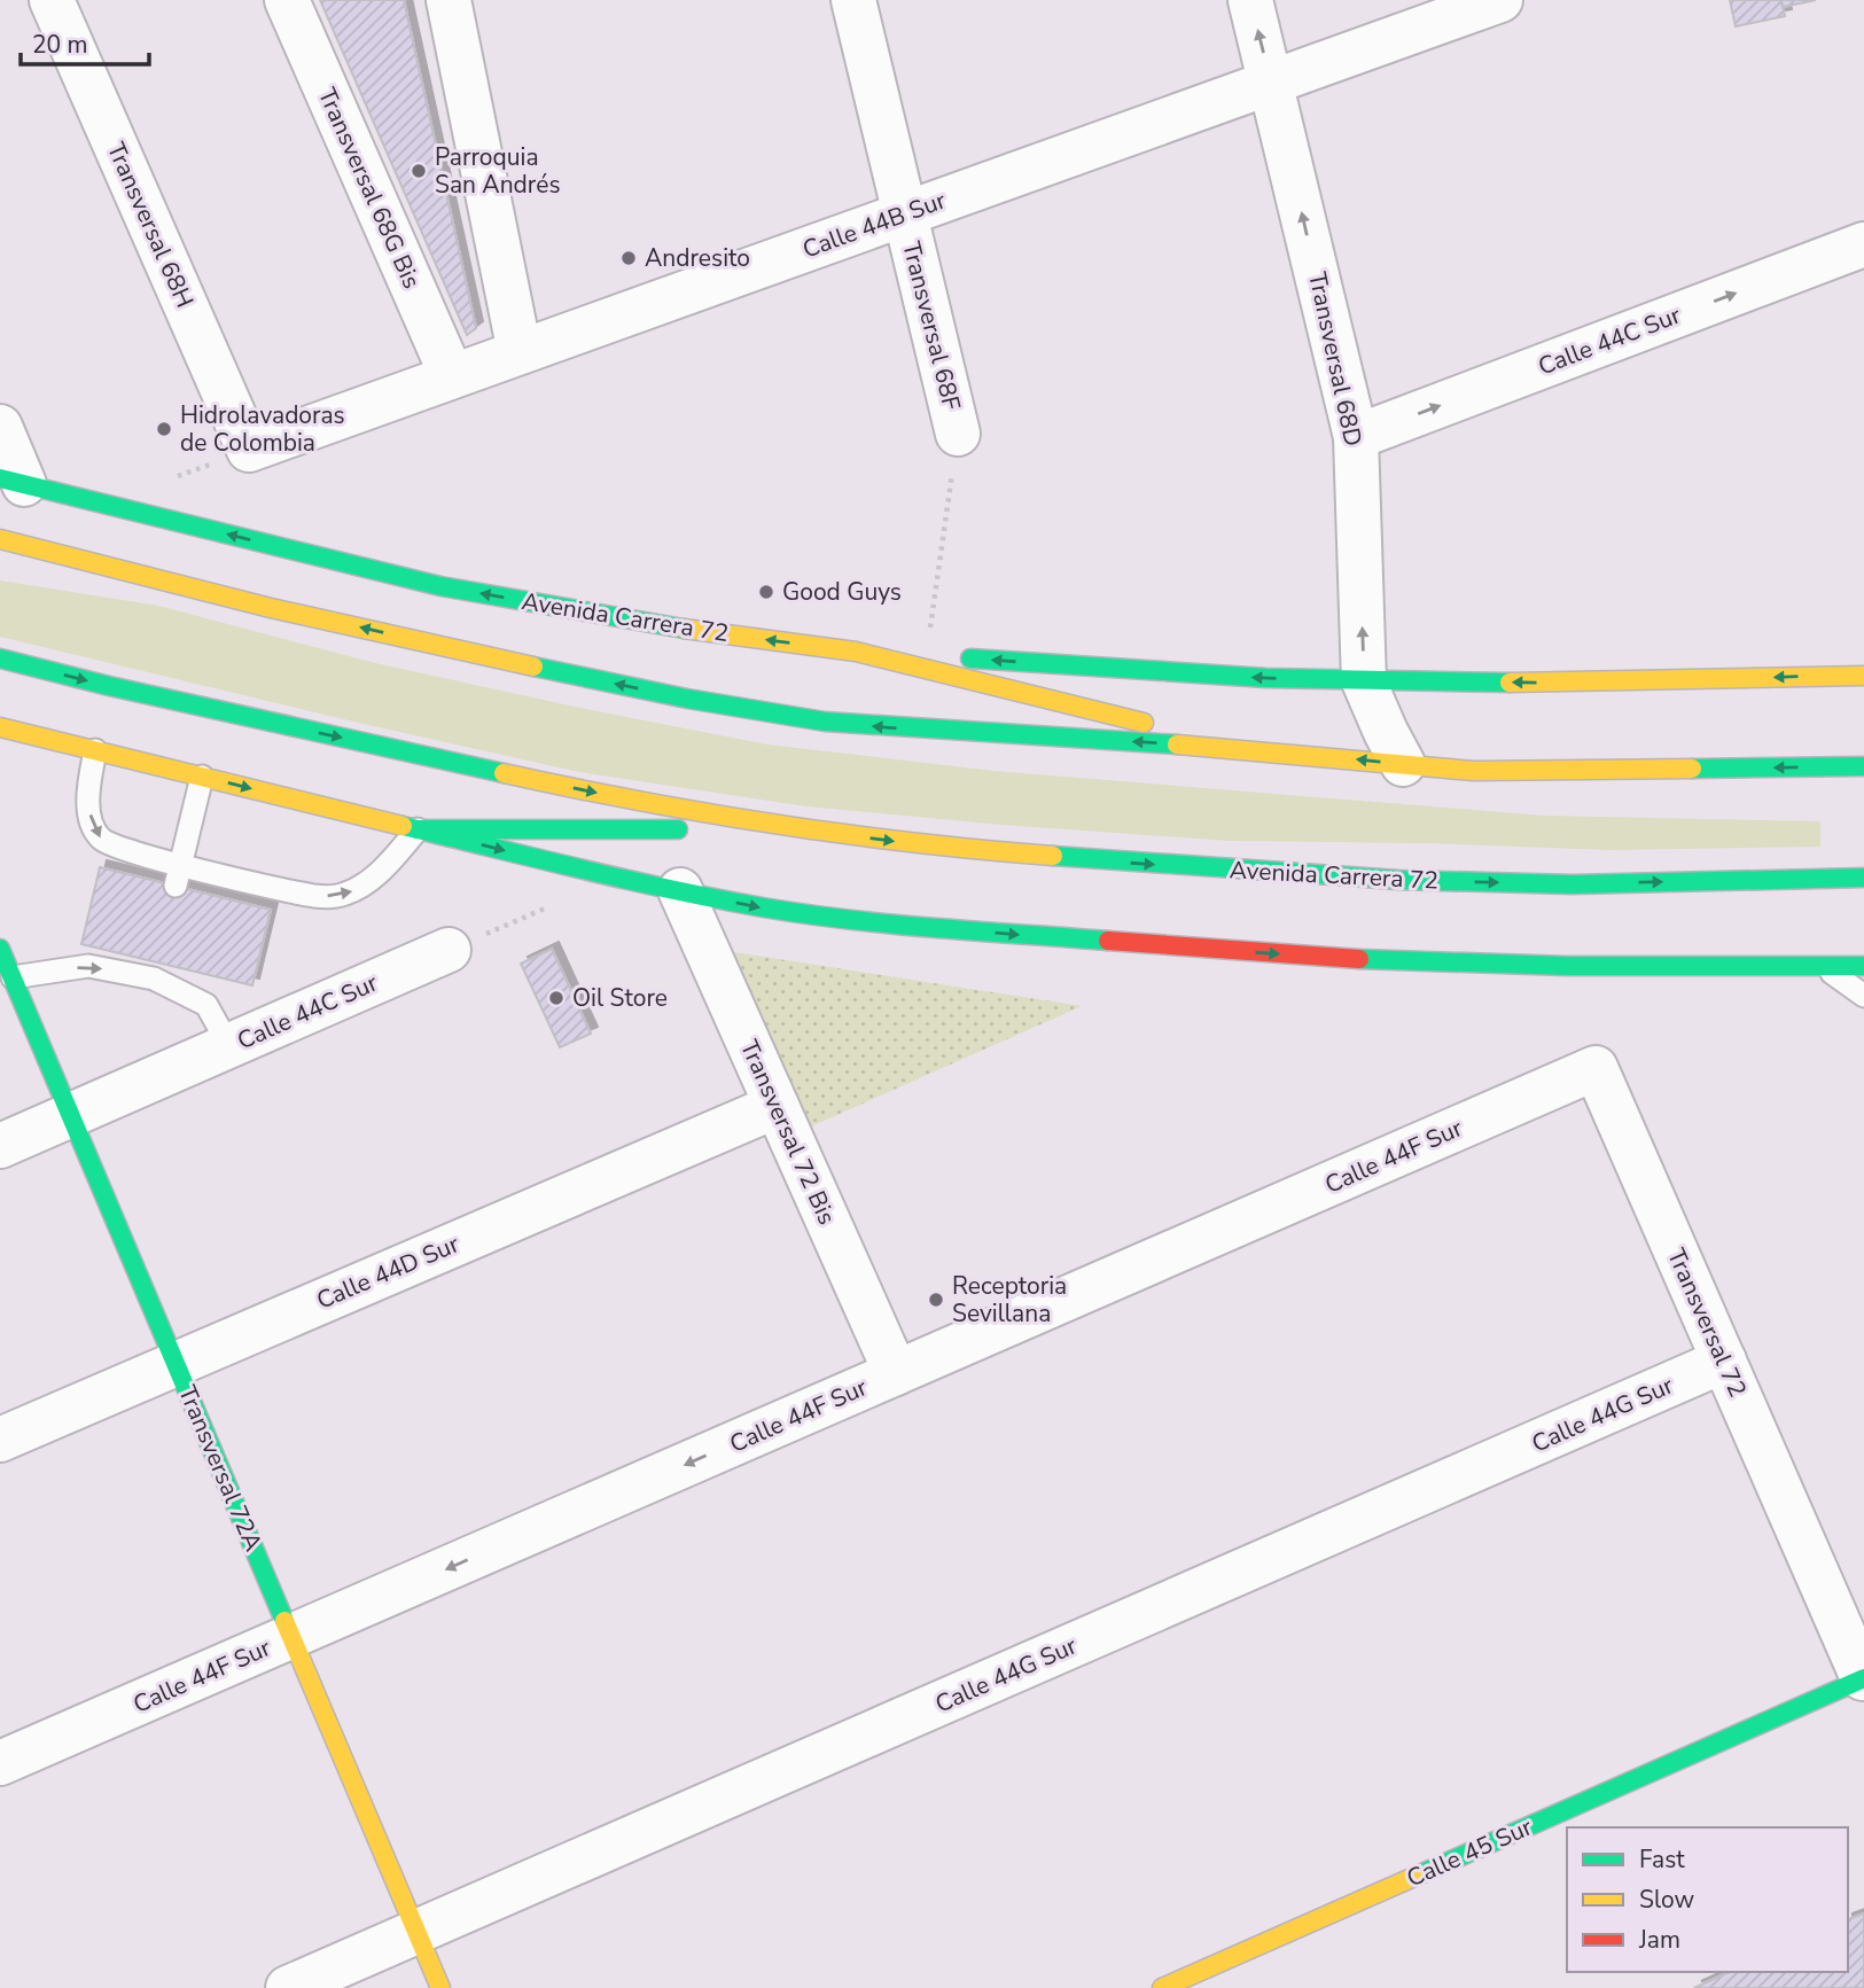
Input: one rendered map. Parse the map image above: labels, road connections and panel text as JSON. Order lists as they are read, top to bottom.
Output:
{
  "streets": {
    "main road": ["Avenida Carrera 72", "Transversal 72A", "Calle 45 Sur"],
    "street": [
      "Transversal 68G Bis",
      "Transversal 68H",
      "Calle 44B Sur",
      "Transversal 68F",
      "Calle 44C Sur",
      "Transversal 68D",
      "Transversal 72 Bis",
      "Calle 44F Sur",
      "Calle 44D Sur",
      "Transversal 72",
      "Calle 44G Sur"
    ]
  },
  "crossings": [
    ["Transversal 68G Bis", "Calle 44B Sur"],
    ["Transversal 68H", "Calle 44B Sur"],
    ["Calle 44B Sur", "Transversal 68F"],
    ["Calle 44B Sur", "Transversal 68D"],
    ["Calle 44C Sur", "Transversal 68D"],
    ["Calle 44C Sur", "Transversal 72A"],
    ["Transversal 68D", "Avenida Carrera 72"],
    ["Transversal 72 Bis", "Calle 44F Sur"],
    ["Transversal 72 Bis", "Calle 44D Sur"],
    ["Calle 44F Sur", "Transversal 72"],
    ["Calle 44F Sur", "Transversal 72A"],
    ["Calle 44D Sur", "Transversal 72A"],
    ["Transversal 72", "Calle 44G Sur"],
    ["Transversal 72", "Calle 45 Sur"],
    ["Calle 44G Sur", "Transversal 72A"]
  ],
  "one_way": ["Calle 44C Sur", "Transversal 68D", "Calle 44F Sur"],
  "places": [
    "Parroquia San Andrés",
    "Andresito",
    "Hidrolavadoras de Colombia",
    "Good Guys",
    "Oil Store",
    "Receptoria Sevillana"
  ],
  "legend": ["Fast", "Slow", "Jam"],
  "scale_bar": "20 m"
}
